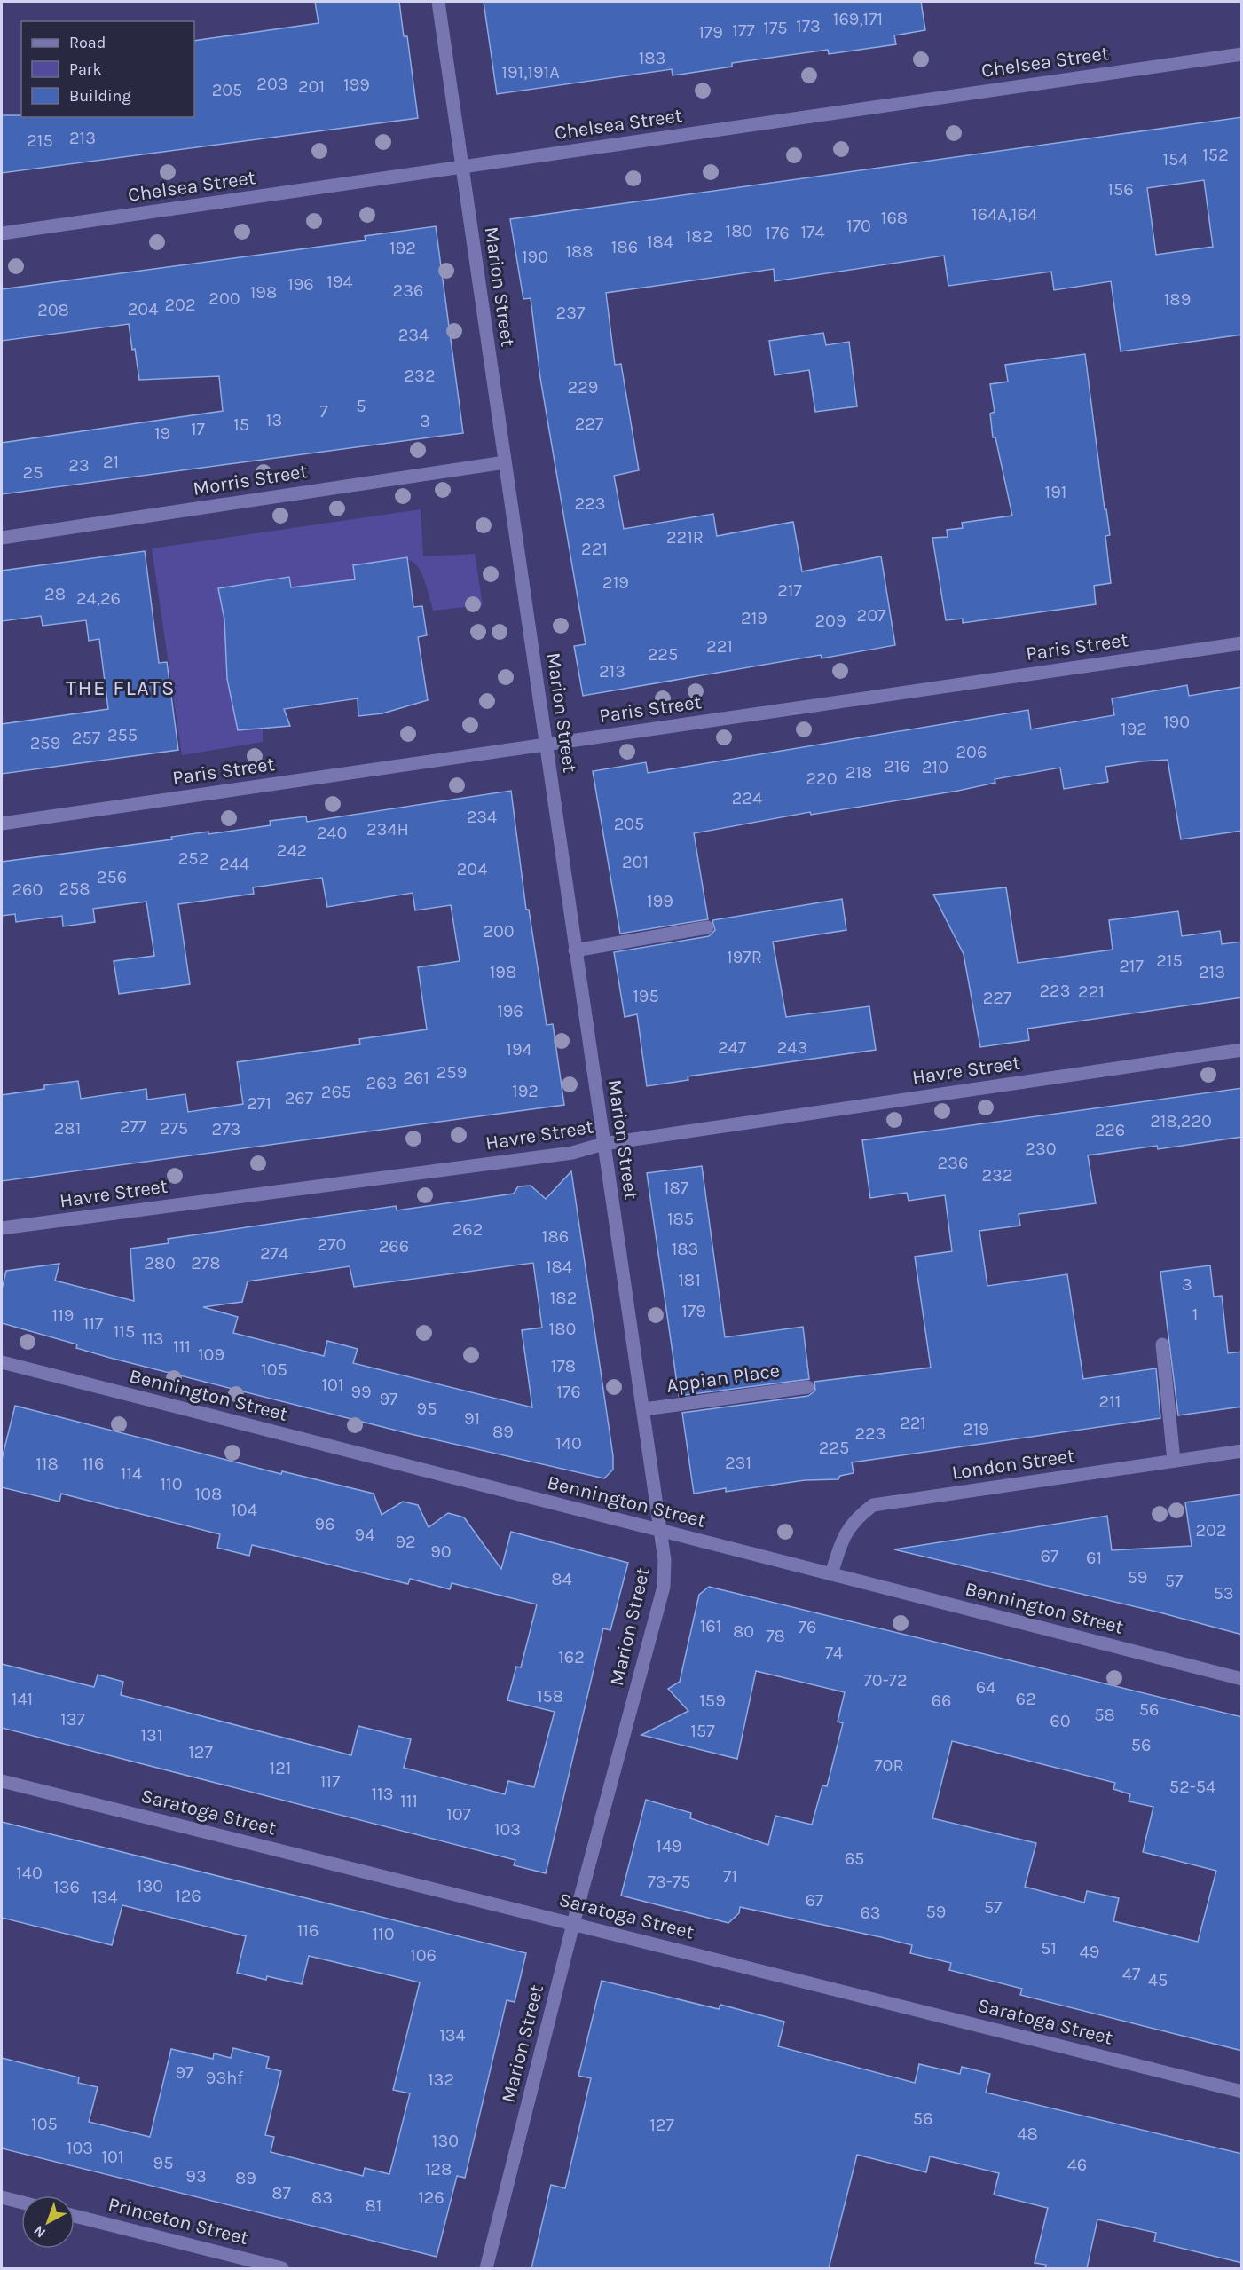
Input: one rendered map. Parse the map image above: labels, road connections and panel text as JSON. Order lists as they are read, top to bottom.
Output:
{
  "streets": {
    "street": [
      "Chelsea Street",
      "Marion Street",
      "Morris Street",
      "Paris Street",
      "Havre Street",
      "Appian Place",
      "Bennington Street",
      "London Street",
      "Saratoga Street",
      "Princeton Street"
    ]
  },
  "crossings": [
    ["Chelsea Street", "Marion Street"],
    ["Marion Street", "Morris Street"],
    ["Marion Street", "Paris Street"],
    ["Marion Street", "Havre Street"],
    ["Marion Street", "Appian Place"],
    ["Marion Street", "Bennington Street"],
    ["Marion Street", "Saratoga Street"],
    ["Bennington Street", "London Street"]
  ],
  "districts": ["THE FLATS"],
  "house_numbers": [
    "169,171",
    "173",
    "175",
    "177",
    "179",
    "183",
    "191,191A",
    "203",
    "199",
    "201",
    "205",
    "213",
    "215",
    "152",
    "154",
    "156",
    "164A,164",
    "168",
    "170",
    "180",
    "174",
    "176",
    "182",
    "184",
    "186",
    "192",
    "188",
    "190",
    "194",
    "196",
    "236",
    "198",
    "200",
    "189",
    "202",
    "204",
    "208",
    "237",
    "234",
    "232",
    "229",
    "5",
    "7",
    "13",
    "3",
    "227",
    "15",
    "17",
    "19",
    "21",
    "23",
    "25",
    "191",
    "223",
    "221R",
    "221",
    "219",
    "217",
    "28",
    "24,26",
    "207",
    "219",
    "209",
    "221",
    "225",
    "213",
    "190",
    "192",
    "255",
    "257",
    "259",
    "206",
    "216",
    "210",
    "218",
    "220",
    "224",
    "234",
    "205",
    "234H",
    "240",
    "242",
    "252",
    "201",
    "244",
    "204",
    "256",
    "258",
    "260",
    "199",
    "200",
    "197R",
    "215",
    "217",
    "198",
    "213",
    "223",
    "221",
    "195",
    "227",
    "196",
    "247",
    "243",
    "194",
    "259",
    "261",
    "263",
    "192",
    "265",
    "267",
    "271",
    "218,220",
    "277",
    "281",
    "275",
    "273",
    "226",
    "230",
    "236",
    "232",
    "187",
    "185",
    "262",
    "186",
    "270",
    "266",
    "183",
    "274",
    "280",
    "278",
    "184",
    "181",
    "3",
    "182",
    "179",
    "1",
    "119",
    "117",
    "180",
    "115",
    "113",
    "111",
    "109",
    "178",
    "105",
    "101",
    "99",
    "176",
    "97",
    "211",
    "95",
    "91",
    "221",
    "219",
    "89",
    "223",
    "140",
    "225",
    "231",
    "118",
    "116",
    "114",
    "110",
    "108",
    "104",
    "96",
    "202",
    "94",
    "92",
    "90",
    "67",
    "61",
    "59",
    "84",
    "57",
    "53",
    "161",
    "76",
    "80",
    "78",
    "74",
    "162",
    "70-72",
    "64",
    "158",
    "141",
    "62",
    "159",
    "66",
    "56",
    "58",
    "137",
    "60",
    "157",
    "131",
    "56",
    "127",
    "70R",
    "121",
    "117",
    "52-54",
    "113",
    "111",
    "107",
    "103",
    "149",
    "65",
    "140",
    "71",
    "73-75",
    "130",
    "136",
    "126",
    "134",
    "67",
    "57",
    "59",
    "63",
    "116",
    "110",
    "51",
    "49",
    "106",
    "47",
    "45",
    "134",
    "97",
    "93hf",
    "132",
    "56",
    "105",
    "127",
    "48",
    "130",
    "103",
    "101",
    "95",
    "46",
    "128",
    "93",
    "89",
    "87",
    "83",
    "126",
    "81"
  ],
  "legend": ["Road", "Park", "Building"],
  "north": "bottom left"
}
